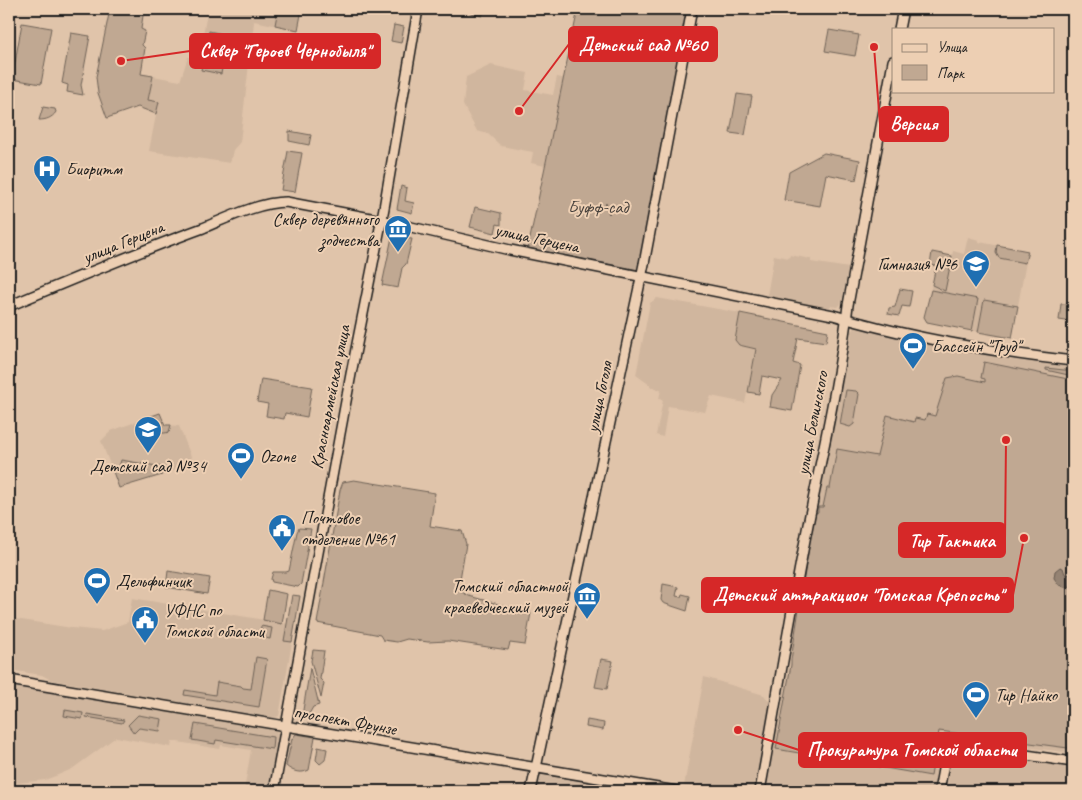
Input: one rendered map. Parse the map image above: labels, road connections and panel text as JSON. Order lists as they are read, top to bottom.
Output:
{
  "streets": {
    "street": [
      "улица Герцена",
      "Красноармейская улица",
      "улица Гоголя",
      "улица Белинского",
      "проспект Фрунзе"
    ]
  },
  "crossings": [
    ["улица Герцена", "Красноармейская улица"],
    ["улица Герцена", "улица Гоголя"],
    ["улица Герцена", "улица Белинского"],
    ["Красноармейская улица", "проспект Фрунзе"],
    ["улица Гоголя", "проспект Фрунзе"]
  ],
  "parks": ["Буфф-сад"],
  "places": {
    "other": [
      "Версия",
      "Сквер \"Героев Чернобыля\"",
      "Детский сад №60",
      "Тир Тактика",
      "Детский аттракцион \"Томская Крепость\"",
      "Прокуратура Томской области"
    ],
    "hospital": ["Биоритм"],
    "museum": ["Сквер деревянного зодчества", "Томский областной краеведческий музей"],
    "school or university": ["Гимназия №6", "Детский сад №34"],
    "sports": [
      "Бассейн \"Труд\"",
      "Ozone",
      "Дельфинчик",
      "Тир Найко"
    ],
    "public building": ["Почтовое отделение №61", "УФНС по Томской области"]
  },
  "legend": ["Улица", "Парк"]
}
